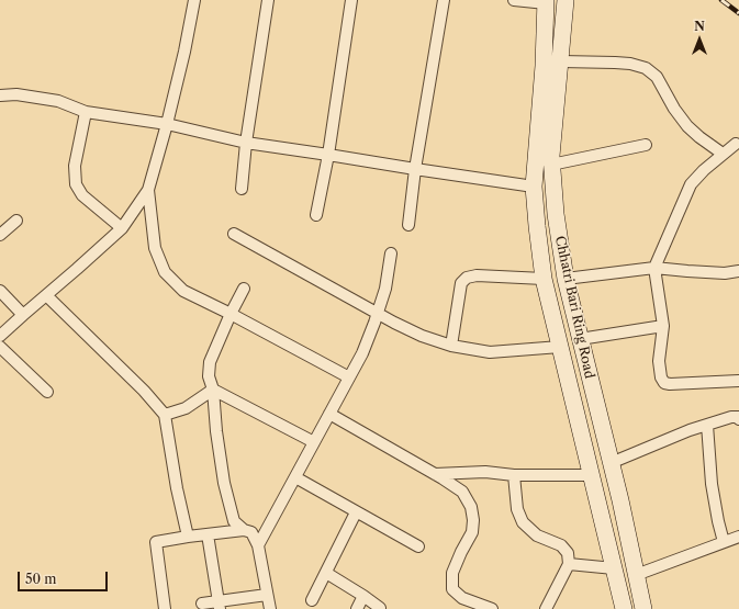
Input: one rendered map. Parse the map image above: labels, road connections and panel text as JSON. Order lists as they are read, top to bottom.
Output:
{
  "streets": {
    "main road": ["Chhatri Bari Ring Road"]
  },
  "scale_bar": "50 m",
  "north": "top"
}
